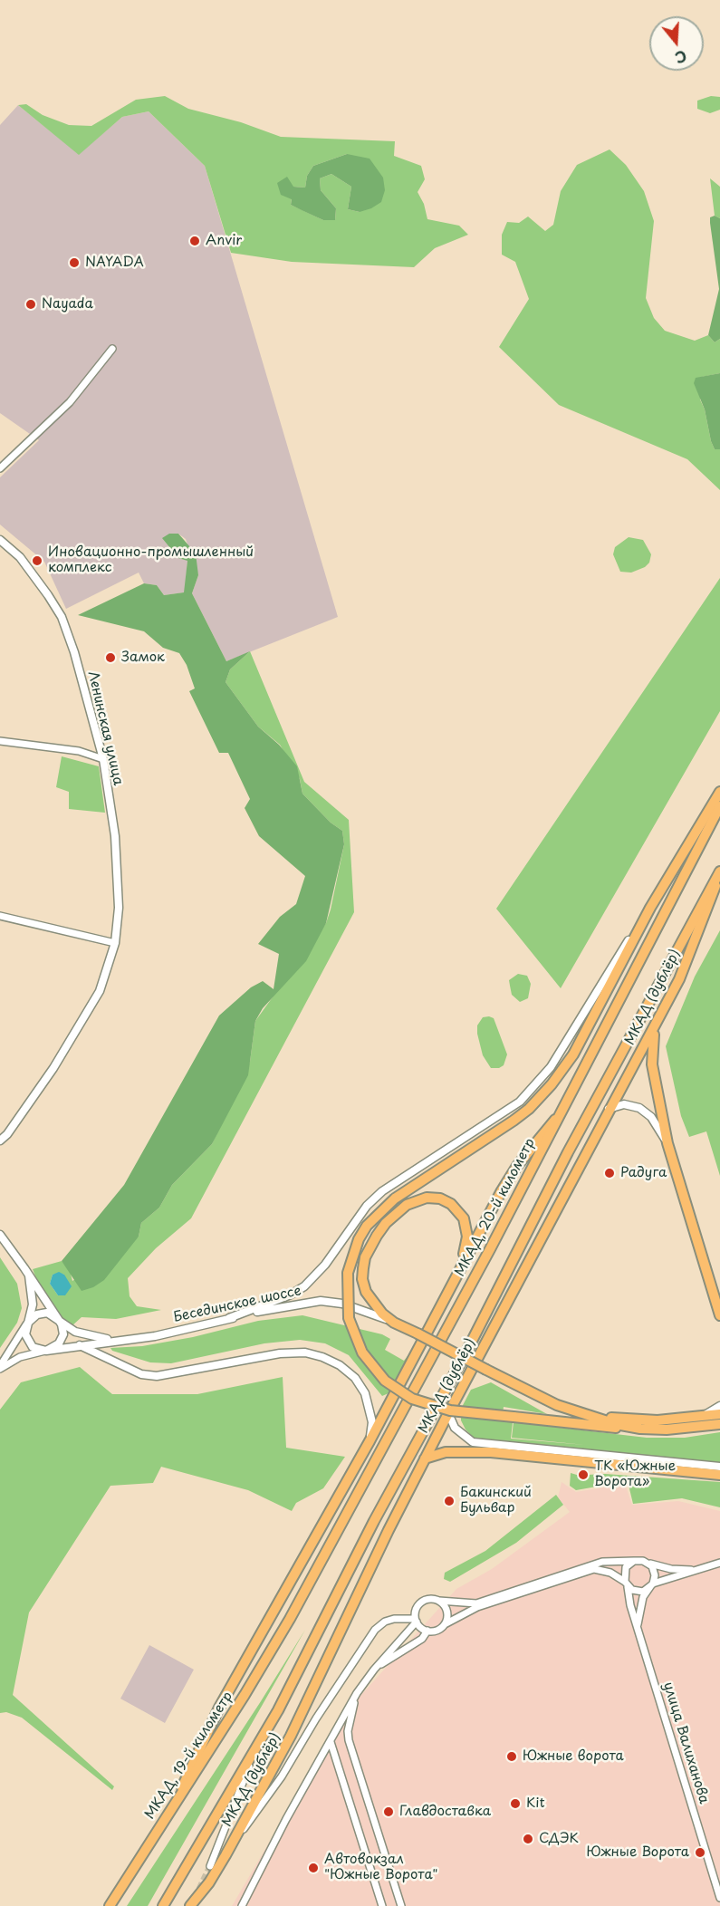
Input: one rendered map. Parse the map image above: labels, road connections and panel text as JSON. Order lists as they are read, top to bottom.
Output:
{
  "streets": {
    "main road": [
      "МКАД (дублёр)",
      "МКАД, 20-й километр",
      "Бесединское шоссе",
      "МКАД, 19-й километр"
    ],
    "street": ["Ленинская улица", "улица Валиханова"]
  },
  "crossings": [
    ["МКАД, 20-й километр", "МКАД, 19-й километр"]
  ],
  "places": [
    "Anvir",
    "NAYADA",
    "Nayada",
    "Иновационно-промышленный комплекс",
    "Замок",
    "Радуга",
    "ТК «Южные Ворота»",
    "Бакинский Бульвар",
    "Южные ворота",
    "Kit",
    "Главдоставка",
    "СДЭК",
    "Южные Ворота",
    "Автовокзал \"Южные Ворота\""
  ],
  "north": "bottom"
}
